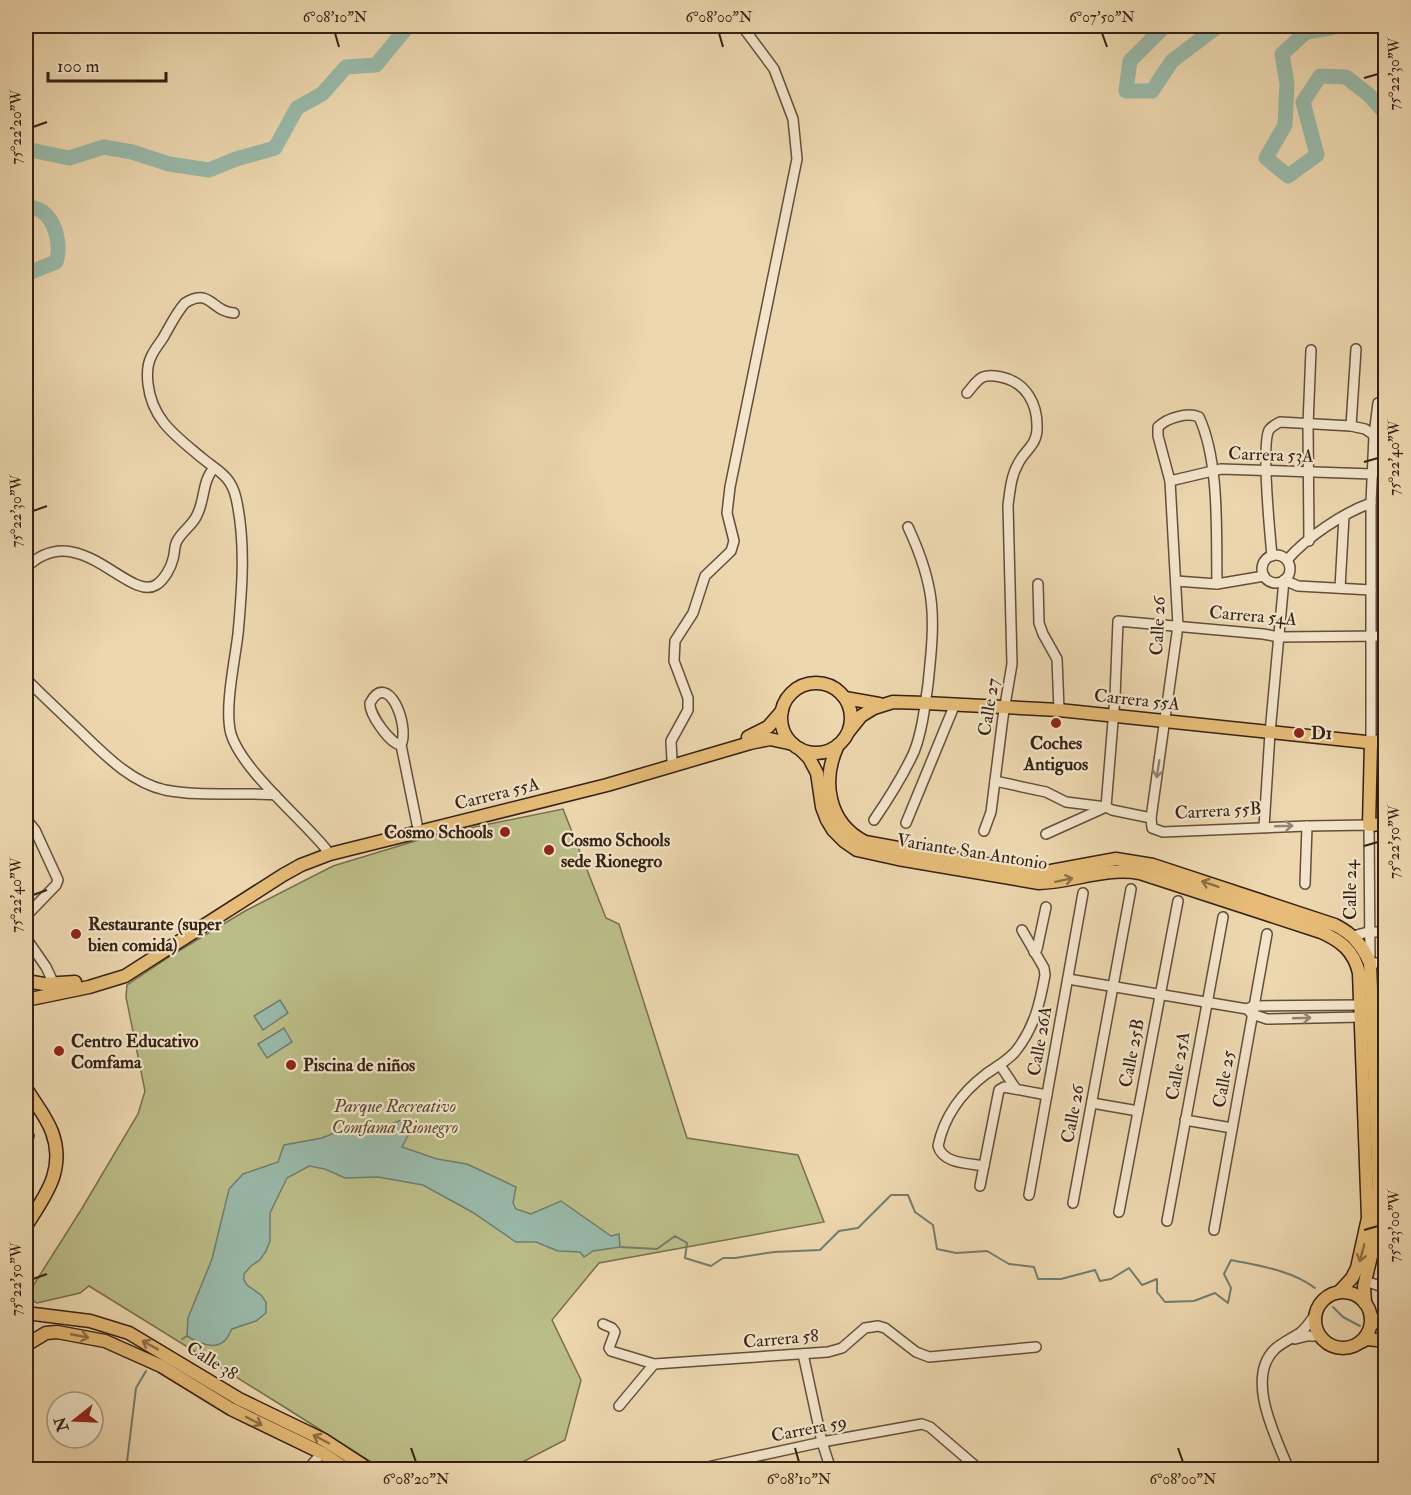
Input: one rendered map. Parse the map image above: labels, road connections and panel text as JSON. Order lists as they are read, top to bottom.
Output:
{
  "streets": {
    "main road": [
      "Carrera 55A",
      "Carrera 55B",
      "Variante San Antonio",
      "Calle 24",
      "Calle 38"
    ],
    "street": [
      "Carrera 53A",
      "Carrera 54A",
      "Calle 26",
      "Calle 27",
      "Calle 26A",
      "Calle 25B",
      "Calle 25A",
      "Calle 25",
      "Carrera 58",
      "Carrera 59"
    ]
  },
  "crossings": [
    ["Carrera 53A", "Calle 26"],
    ["Carrera 53A", "Calle 24"],
    ["Carrera 54A", "Calle 26"],
    ["Carrera 54A", "Carrera 55A"],
    ["Carrera 54A", "Calle 24"],
    ["Calle 26", "Carrera 55A"],
    ["Calle 26", "Carrera 55B"],
    ["Carrera 55A", "Calle 27"],
    ["Carrera 55A", "Variante San Antonio"],
    ["Carrera 55A", "Calle 24"],
    ["Calle 27", "Carrera 55B"],
    ["Carrera 55B", "Calle 24"],
    ["Variante San Antonio", "Calle 24"]
  ],
  "parks": ["Parque Recreativo Comfama Rionegro"],
  "places": [
    "Coches Antiguos",
    "D1",
    "Cosmo Schools",
    "Cosmo Schools sede Rionegro",
    "Restaurante (super bien comida)",
    "Centro Educativo Comfama",
    "Piscina de niños"
  ],
  "scale_bar": "100 m",
  "north": "left",
  "coordinates": [
    "6°08'10\"N",
    "6°08'00\"N",
    "6°07'50\"N",
    "75°22'30\"W",
    "75°22'20\"W",
    "75°22'40\"W",
    "75°22'50\"W",
    "75°23'00\"W",
    "6°08'20\"N"
  ]
}
